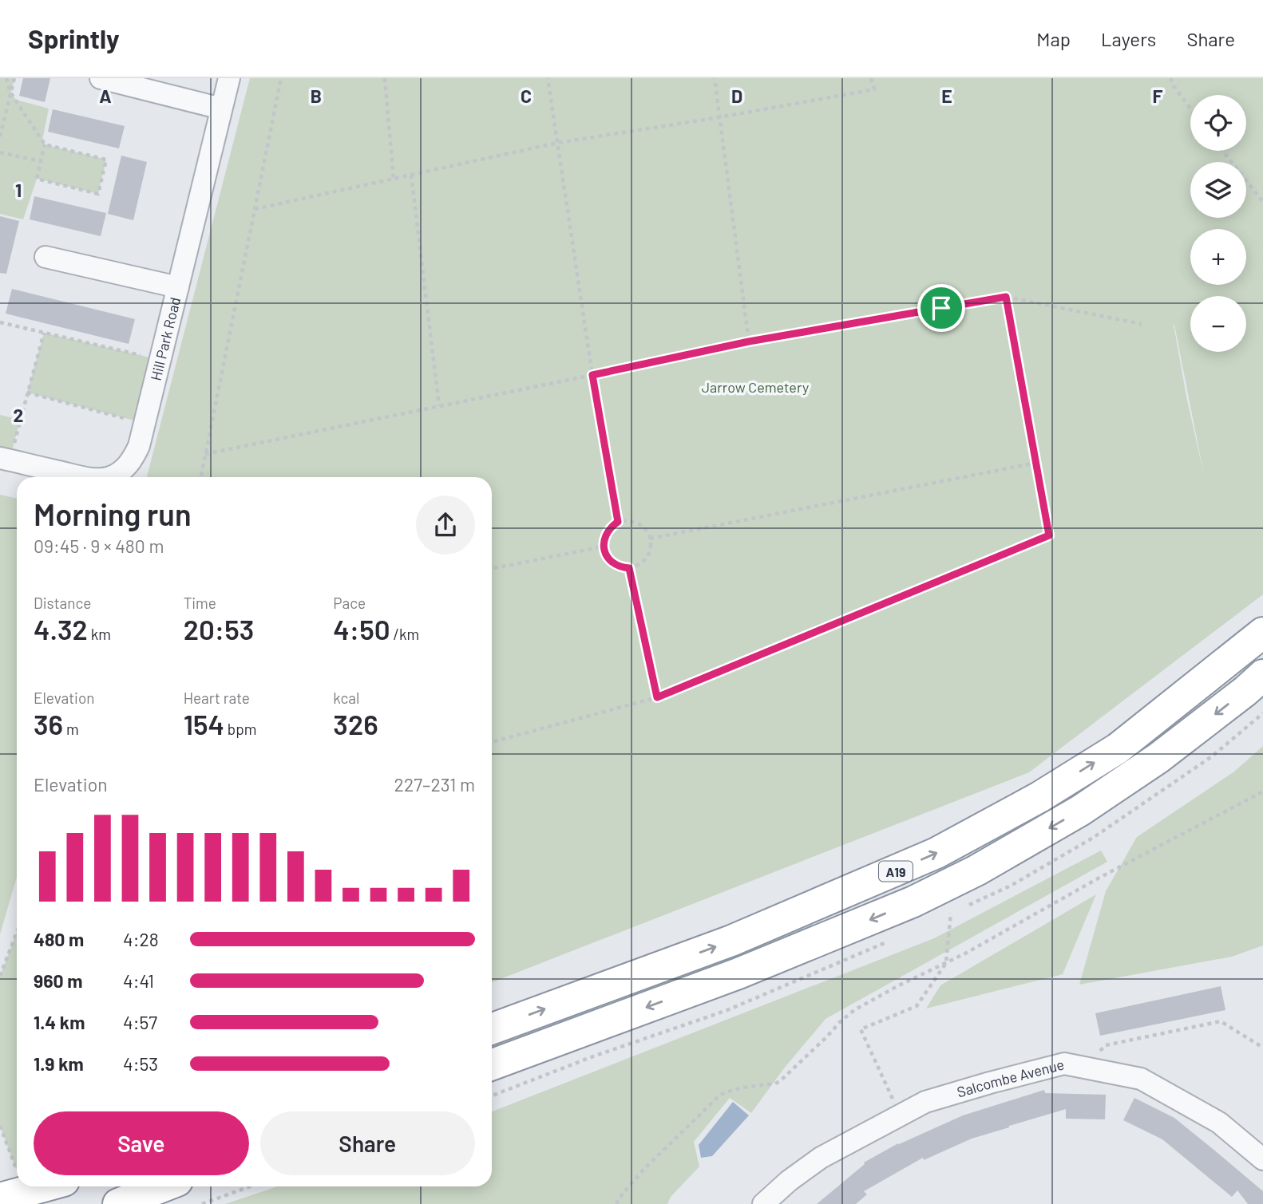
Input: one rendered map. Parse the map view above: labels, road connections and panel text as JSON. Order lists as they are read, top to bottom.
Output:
{
  "streets": {
    "highway": ["A19"],
    "street": ["Hill Park Road", "Salcombe Avenue"]
  },
  "parks": ["Jarrow Cemetery"],
  "page": {
    "header": "Sprintly",
    "nav": ["Map", "Layers", "Share"],
    "map_buttons": ["+", "−"],
    "heading": ["Morning run", "09:45 · 9 × 480 m"],
    "stats": [
      ["Distance", "4.32 km"],
      ["Time", "20:53"],
      ["Pace", "4:50 /km"],
      ["Elevation", "36 m"],
      ["Heart rate", "154 bpm"],
      ["kcal", "326"]
    ],
    "chart": ["Elevation", "227–231 m"],
    "list": [
      {
        "name": "480 m",
        "note": "4:28"
      },
      {
        "name": "960 m",
        "note": "4:41"
      },
      {
        "name": "1.4 km",
        "note": "4:57"
      },
      {
        "name": "1.9 km",
        "note": "4:53"
      }
    ],
    "buttons": ["Save", "Share"]
  },
  "grid": {
    "columns": [
      "A",
      "B",
      "C",
      "D",
      "E",
      "F"
    ],
    "rows": ["1", "2"]
  }
}
